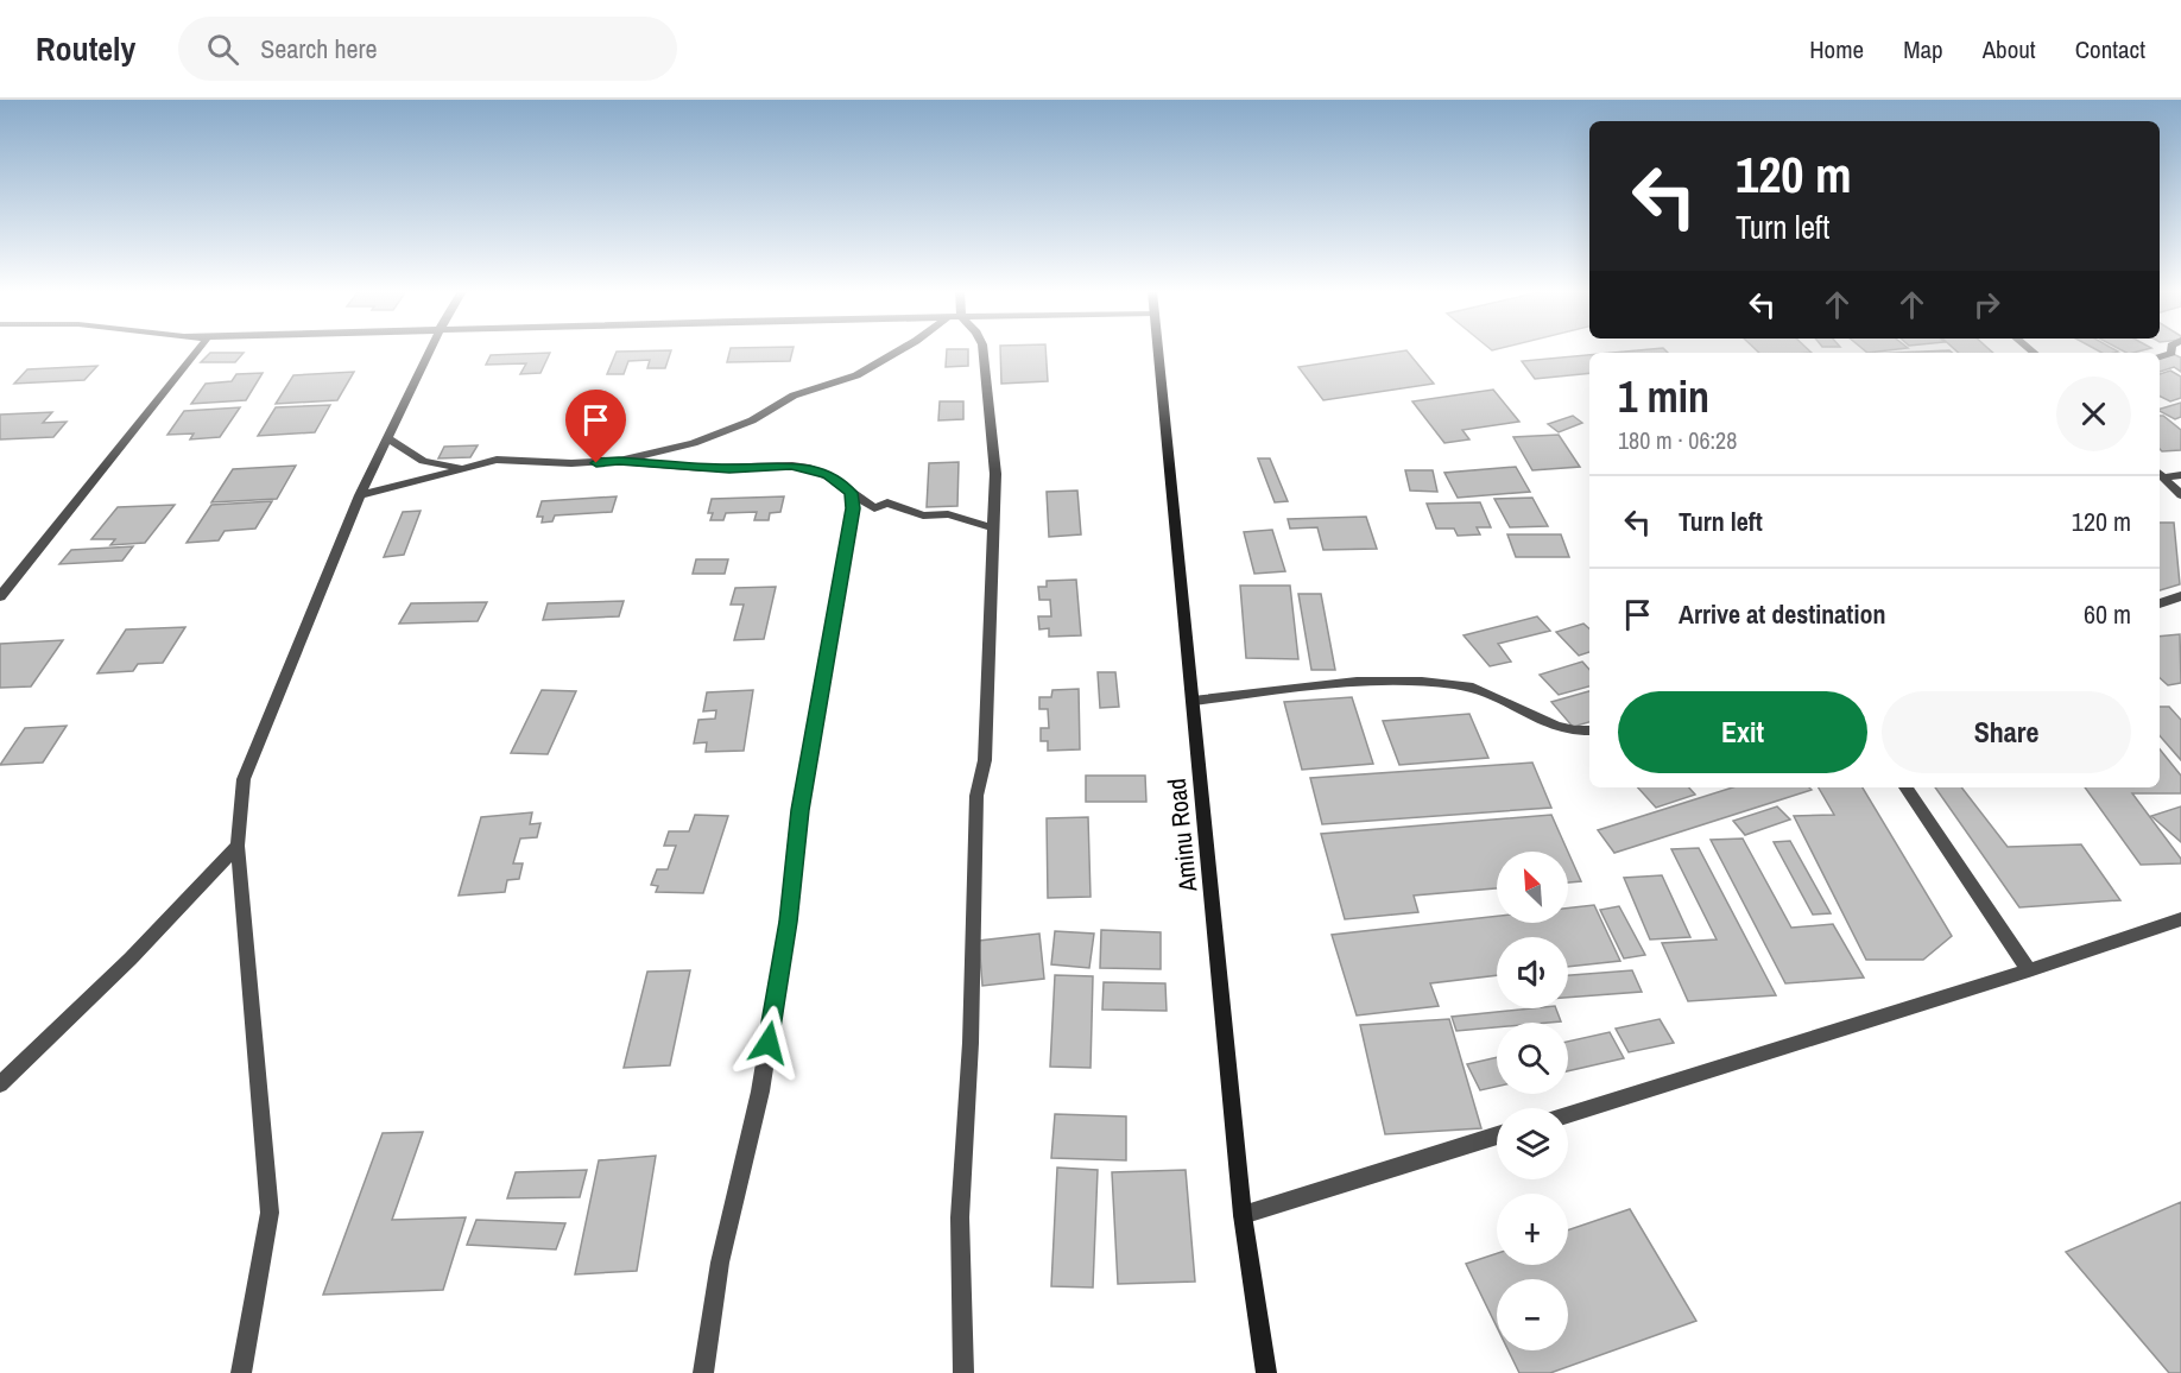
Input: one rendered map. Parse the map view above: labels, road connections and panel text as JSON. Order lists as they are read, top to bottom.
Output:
{
  "streets": {
    "street": ["Aminu Road"]
  },
  "north": "top left",
  "page": {
    "header": "Routely",
    "search": "Search here",
    "nav": [
      "Home",
      "Map",
      "About",
      "Contact"
    ],
    "turn": ["120 m", "Turn left"],
    "heading": ["1 min", "180 m · 06:28"],
    "list": [
      {
        "name": "Turn left",
        "value": "120 m"
      },
      {
        "name": "Arrive at destination",
        "value": "60 m"
      }
    ],
    "buttons": ["Exit", "Share"],
    "map_buttons": ["+", "−"]
  }
}
